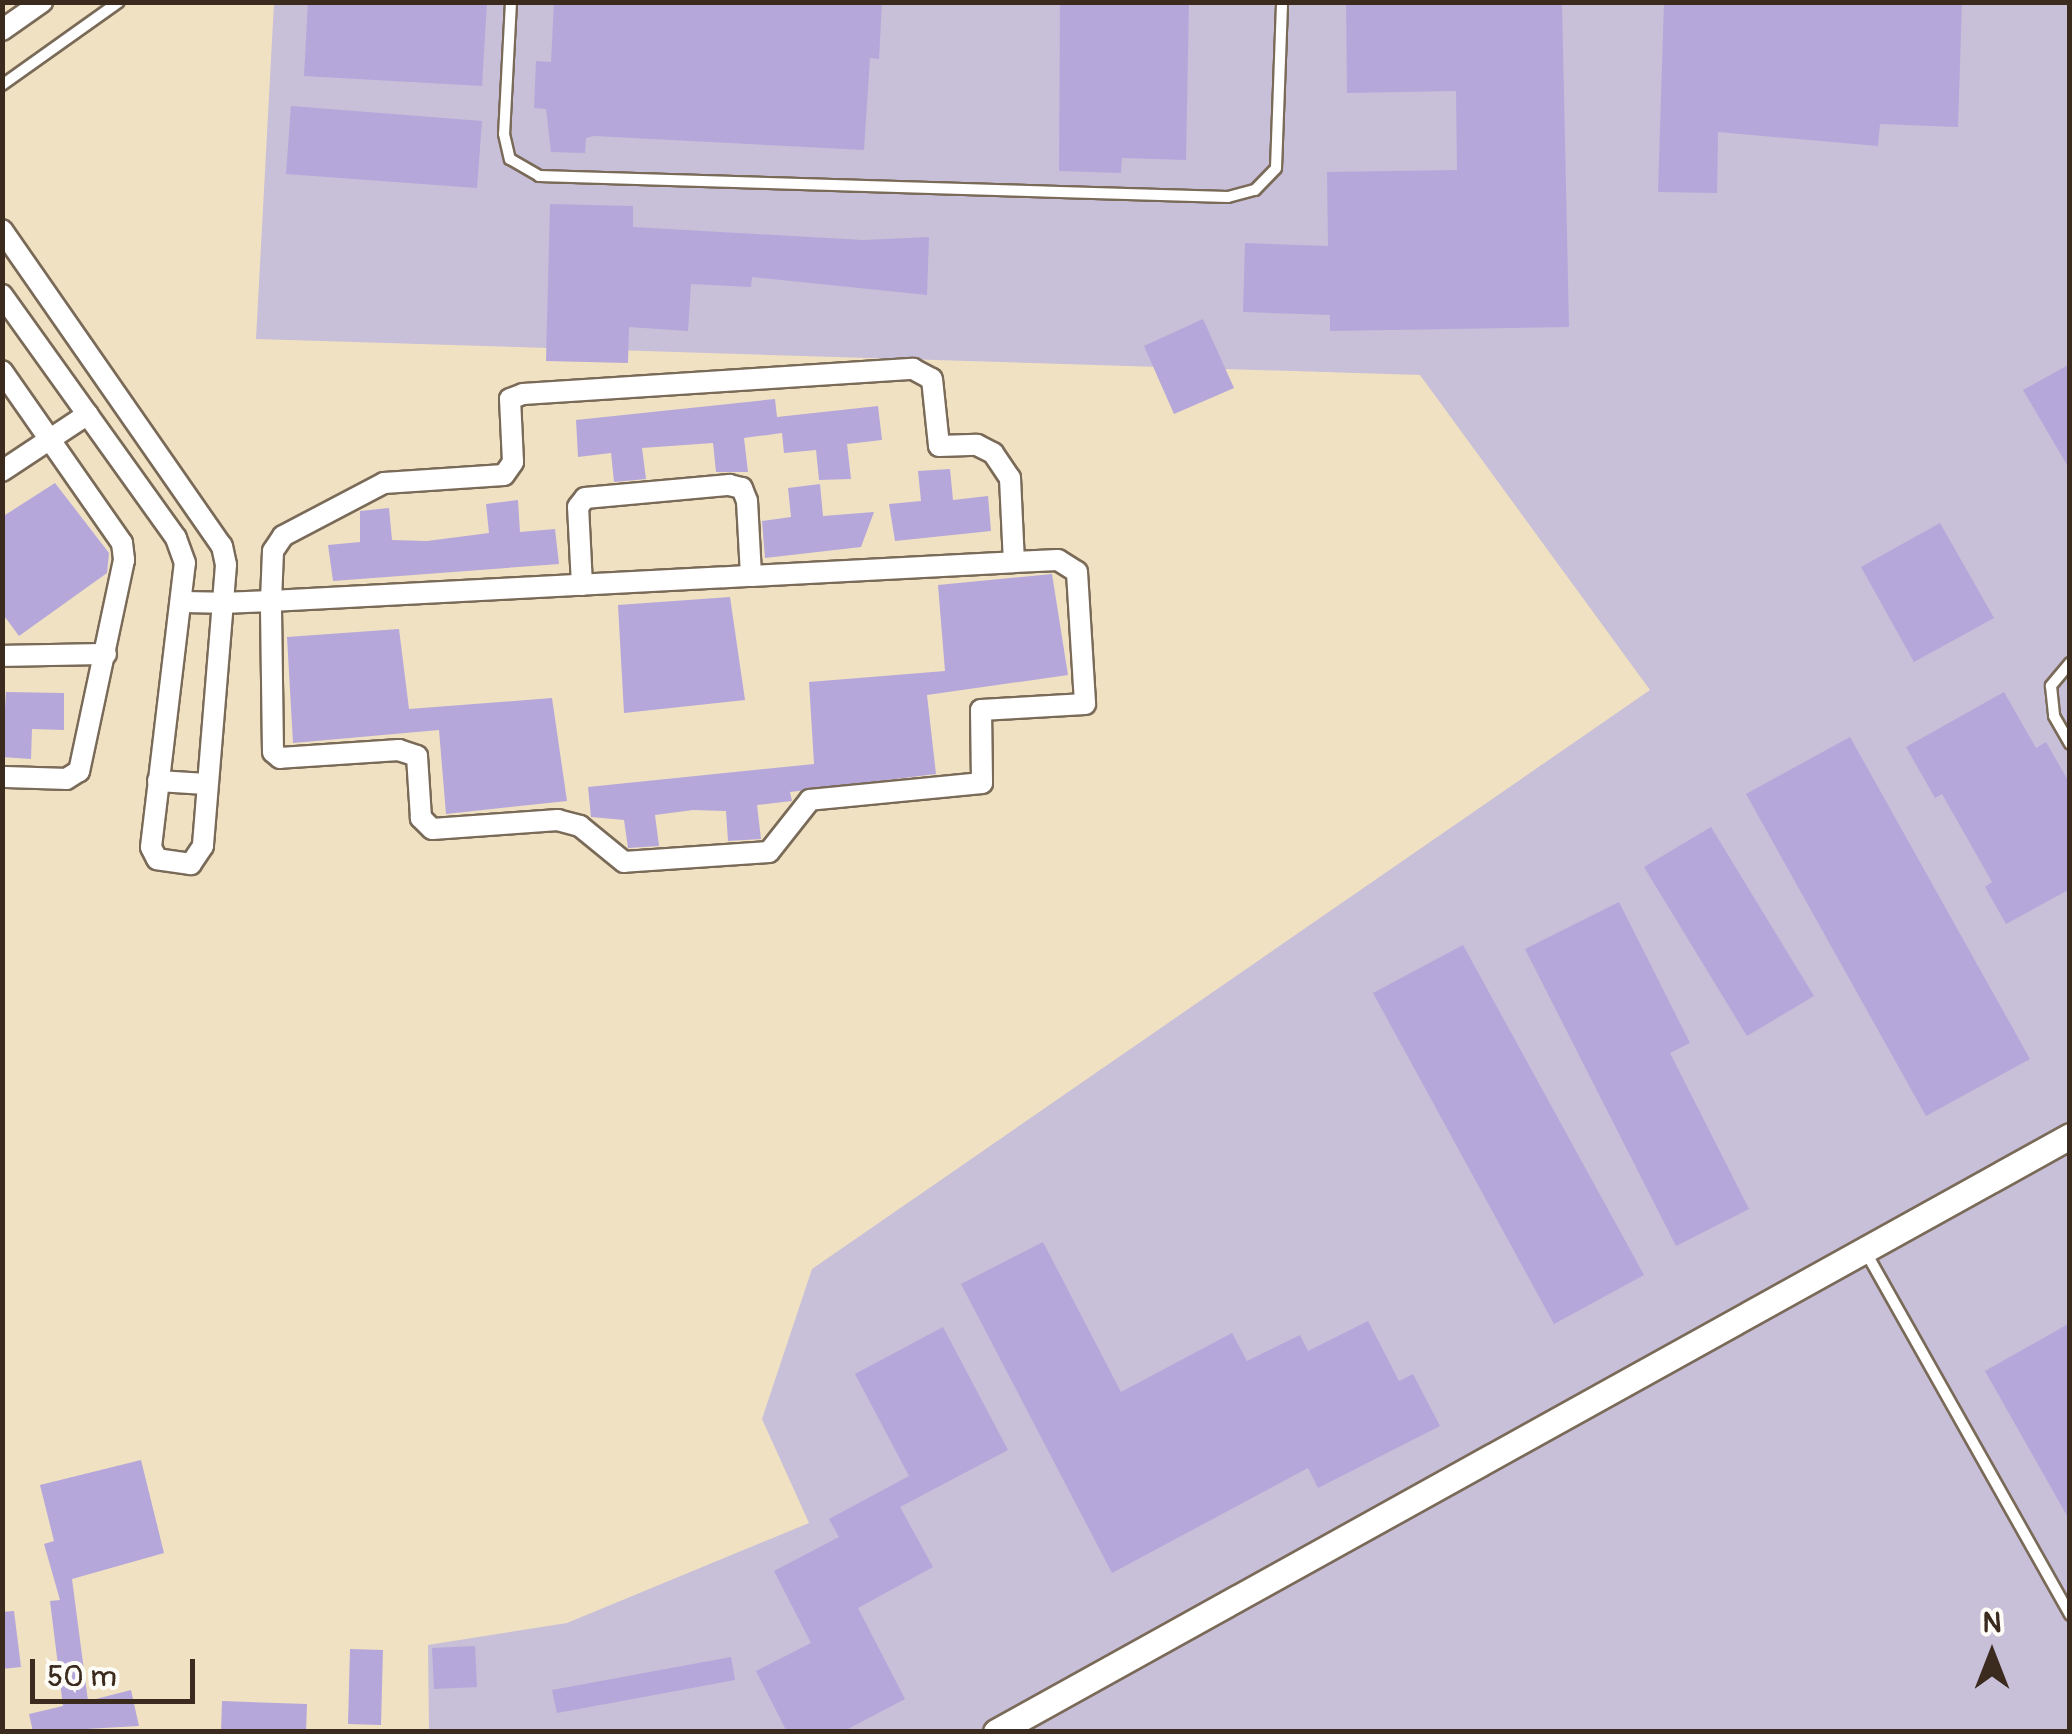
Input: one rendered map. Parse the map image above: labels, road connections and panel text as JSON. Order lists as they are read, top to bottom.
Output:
{
  "scale_bar": "50 m",
  "north": "top"
}
